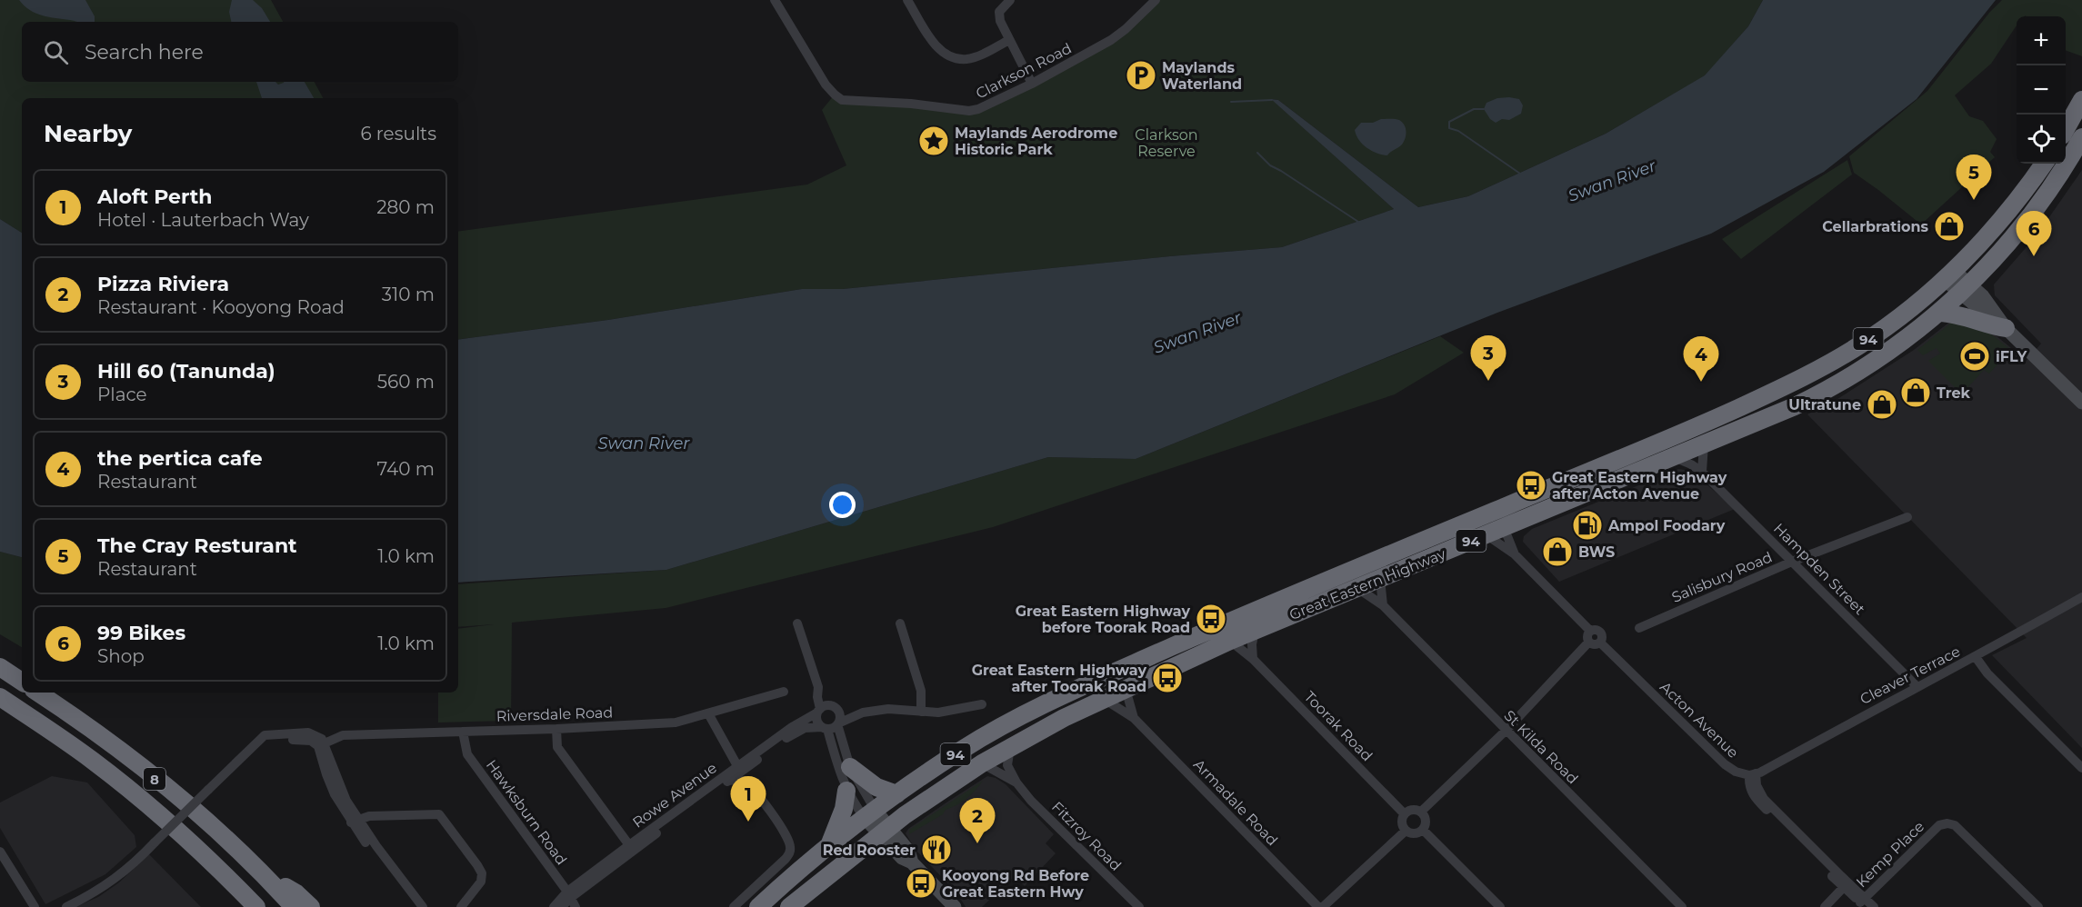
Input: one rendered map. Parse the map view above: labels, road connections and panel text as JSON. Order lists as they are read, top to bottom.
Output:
{
  "streets": {
    "highway": ["94", "Great Eastern Highway", "8"],
    "street": [
      "Clarkson Road",
      "Hampden Street",
      "Salisbury Road",
      "Cleaver Terrace",
      "Riversdale Road",
      "Acton Avenue",
      "Toorak Road",
      "St Kilda Road",
      "Rowe Avenue",
      "Armadale Road",
      "Hawksburn Road",
      "Fitzroy Road",
      "Kemp Place"
    ]
  },
  "crossings": [
    ["Hampden Street", "Salisbury Road"],
    ["Hampden Street", "Great Eastern Highway"],
    ["Hampden Street", "Cleaver Terrace"],
    ["Great Eastern Highway", "Toorak Road"],
    ["Great Eastern Highway", "St Kilda Road"],
    ["Great Eastern Highway", "Armadale Road"],
    ["Great Eastern Highway", "Fitzroy Road"],
    ["Cleaver Terrace", "Acton Avenue"],
    ["Riversdale Road", "Hawksburn Road"],
    ["Rowe Avenue", "Hawksburn Road"]
  ],
  "water": ["Swan River"],
  "parks": ["Clarkson Reserve"],
  "places": {
    "parking": ["Maylands Waterland"],
    "place": ["Maylands Aerodrome Historic Park"],
    "shop": [
      "Cellarbrations",
      "Trek",
      "Ultratune",
      "BWS"
    ],
    "sports": ["iFLY"],
    "bus stop": [
      "Great Eastern Highway after Acton Avenue",
      "Great Eastern Highway before Toorak Road",
      "Great Eastern Highway after Toorak Road",
      "Kooyong Rd Before Great Eastern Hwy"
    ],
    "fuel station": ["Ampol Foodary"],
    "restaurant": ["Red Rooster"]
  },
  "page": {
    "map_buttons": ["+", "−"],
    "search": "Search here",
    "heading": ["Nearby", "6 results"],
    "pins": [
      "5",
      "6",
      "3",
      "4",
      "1",
      "2"
    ],
    "list": [
      {
        "mark": "1",
        "name": "Aloft Perth",
        "note": "Hotel · Lauterbach Way",
        "value": "280 m"
      },
      {
        "mark": "2",
        "name": "Pizza Riviera",
        "note": "Restaurant · Kooyong Road",
        "value": "310 m"
      },
      {
        "mark": "3",
        "name": "Hill 60 (Tanunda)",
        "note": "Place",
        "value": "560 m"
      },
      {
        "mark": "4",
        "name": "the pertica cafe",
        "note": "Restaurant",
        "value": "740 m"
      },
      {
        "mark": "5",
        "name": "The Cray Resturant",
        "note": "Restaurant",
        "value": "1.0 km"
      },
      {
        "mark": "6",
        "name": "99 Bikes",
        "note": "Shop",
        "value": "1.0 km"
      }
    ]
  }
}
